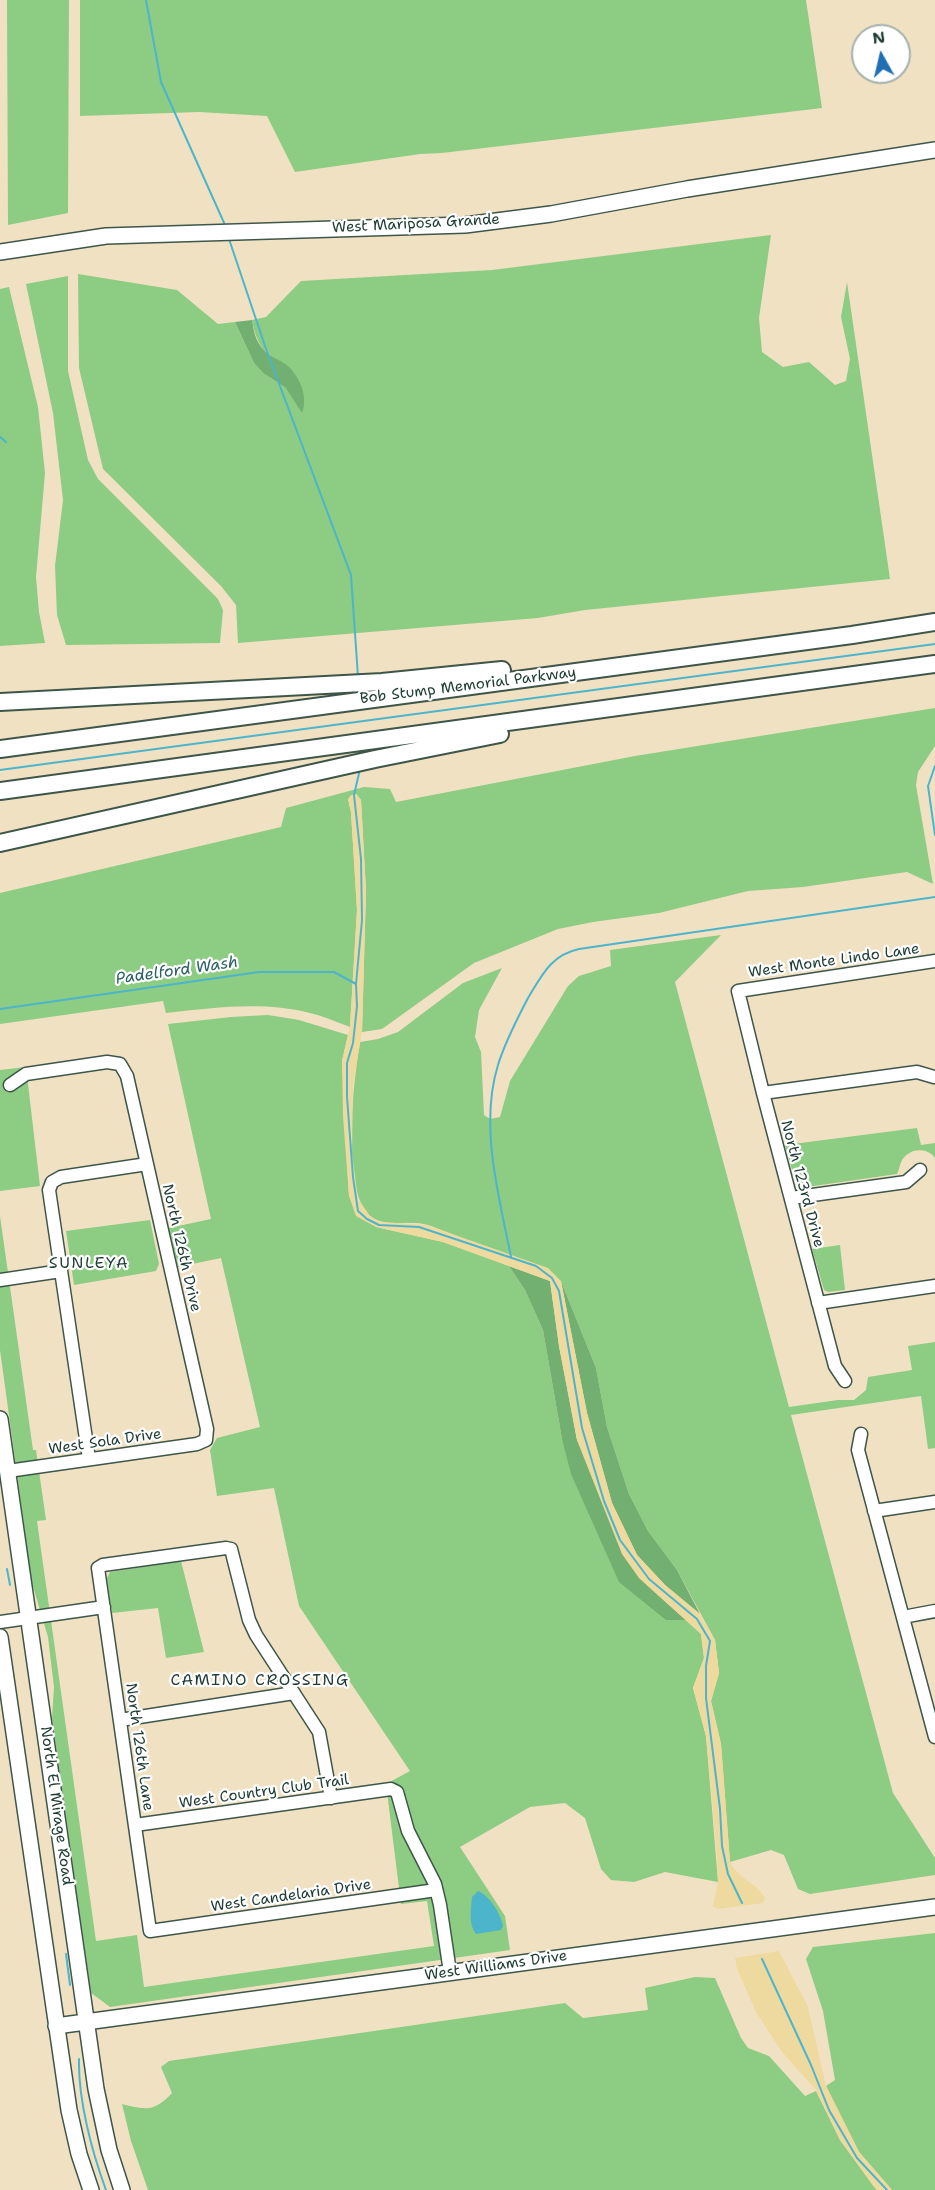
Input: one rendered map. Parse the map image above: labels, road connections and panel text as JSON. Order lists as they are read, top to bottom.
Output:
{
  "streets": {
    "highway": ["Bob Stump Memorial Parkway"],
    "main road": ["West Mariposa Grande", "North El Mirage Road", "West Williams Drive"],
    "street": [
      "West Monte Lindo Lane",
      "North 123rd Drive",
      "North 126th Drive",
      "West Sola Drive",
      "North 126th Lane",
      "West Country Club Trail",
      "West Candelaria Drive"
    ]
  },
  "crossings": [
    ["West Monte Lindo Lane", "North 123rd Drive"],
    ["North 126th Drive", "West Sola Drive"],
    ["West Sola Drive", "North El Mirage Road"],
    ["North 126th Lane", "West Country Club Trail"],
    ["North 126th Lane", "West Candelaria Drive"],
    ["West Country Club Trail", "West Candelaria Drive"],
    ["North El Mirage Road", "West Williams Drive"]
  ],
  "districts": ["SUNLEYA", "CAMINO CROSSING"],
  "water": ["Padelford Wash"],
  "north": "top"
}
